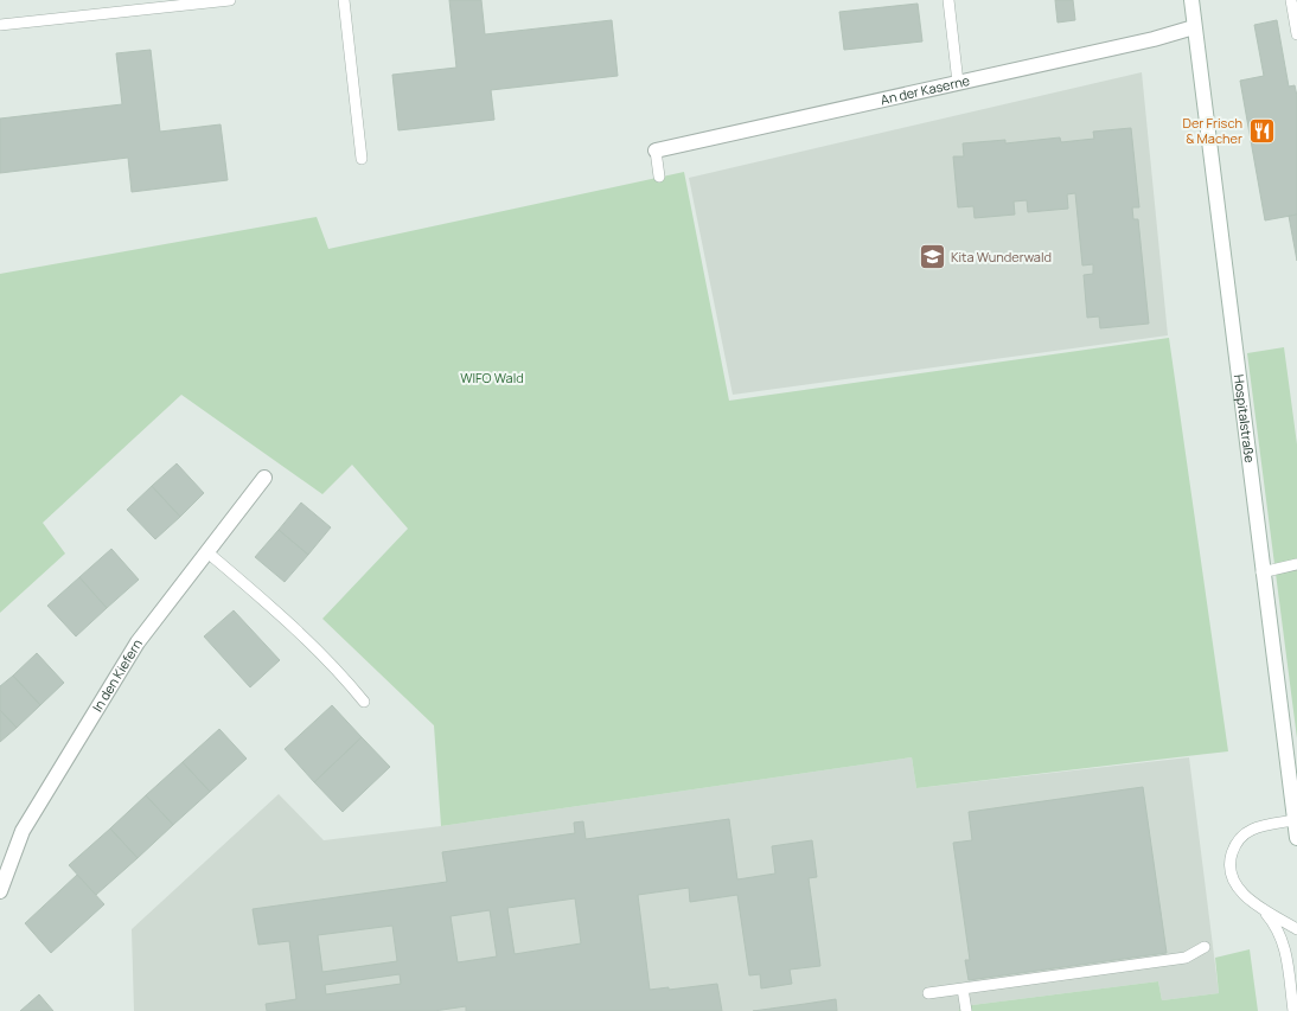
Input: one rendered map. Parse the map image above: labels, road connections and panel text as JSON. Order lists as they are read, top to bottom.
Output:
{
  "streets": {
    "street": ["An der Kaserne", "Hospitalstraße", "In den Kiefern"]
  },
  "crossings": [
    ["An der Kaserne", "Hospitalstraße"]
  ],
  "parks": ["WIFO Wald"],
  "places": {
    "restaurant": ["Der Frisch & Macher"],
    "school or university": ["Kita Wunderwald"]
  }
}
